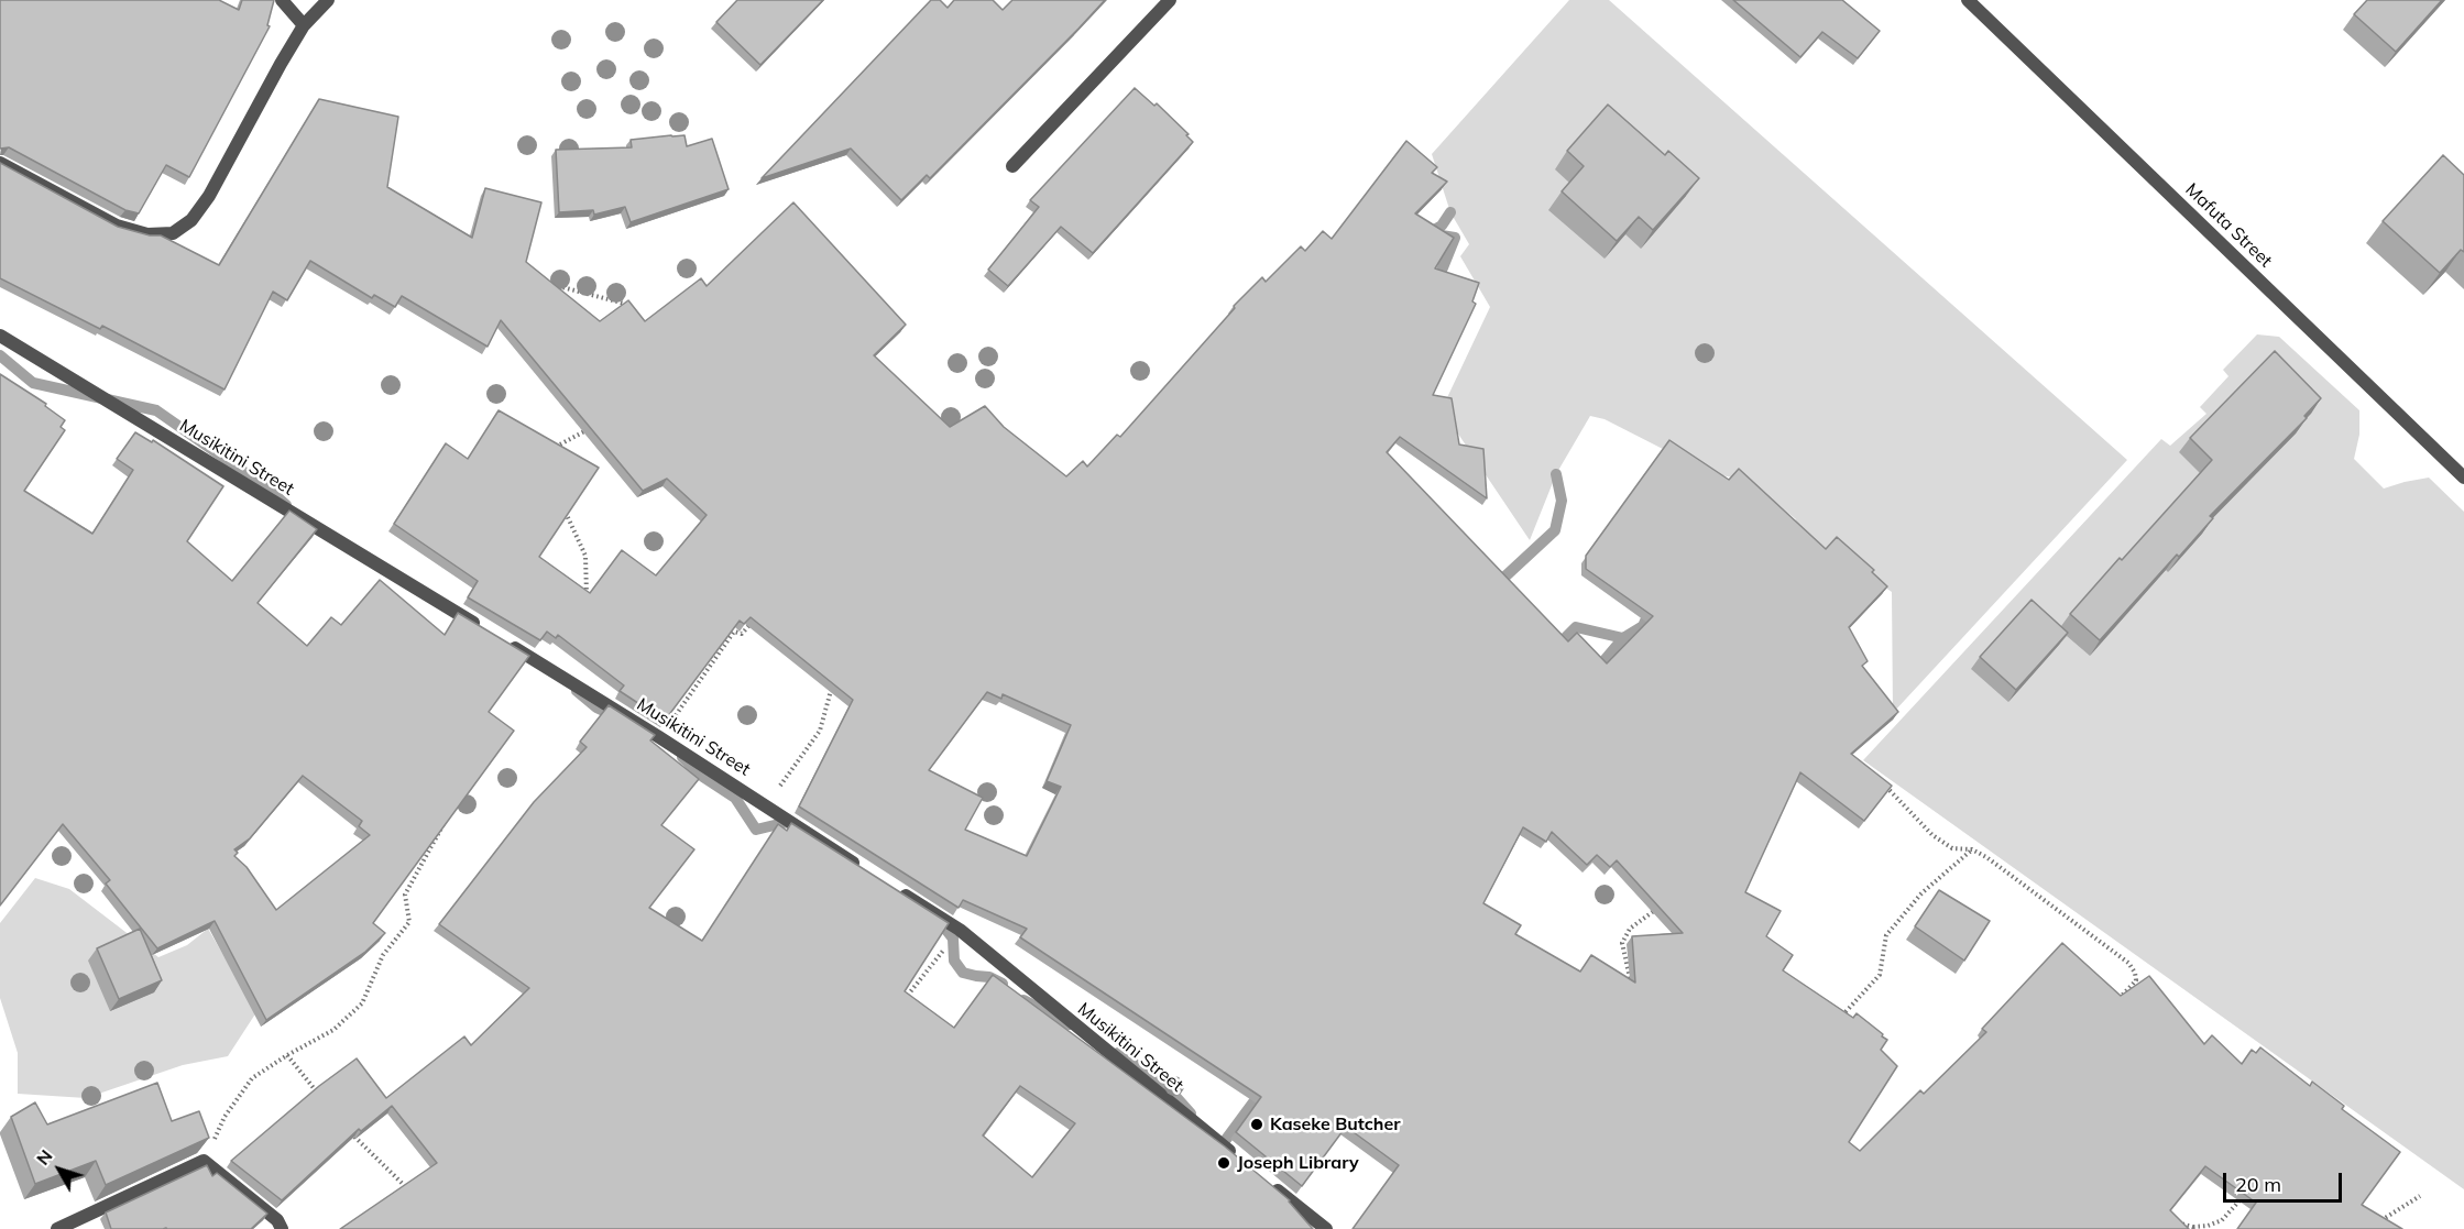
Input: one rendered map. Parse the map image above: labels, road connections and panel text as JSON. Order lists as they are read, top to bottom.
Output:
{
  "streets": {
    "street": ["Mafuta Street", "Musikitini Street"]
  },
  "places": ["Kaseke Butcher", "Joseph Library"],
  "scale_bar": "20 m",
  "north": "top left"
}
